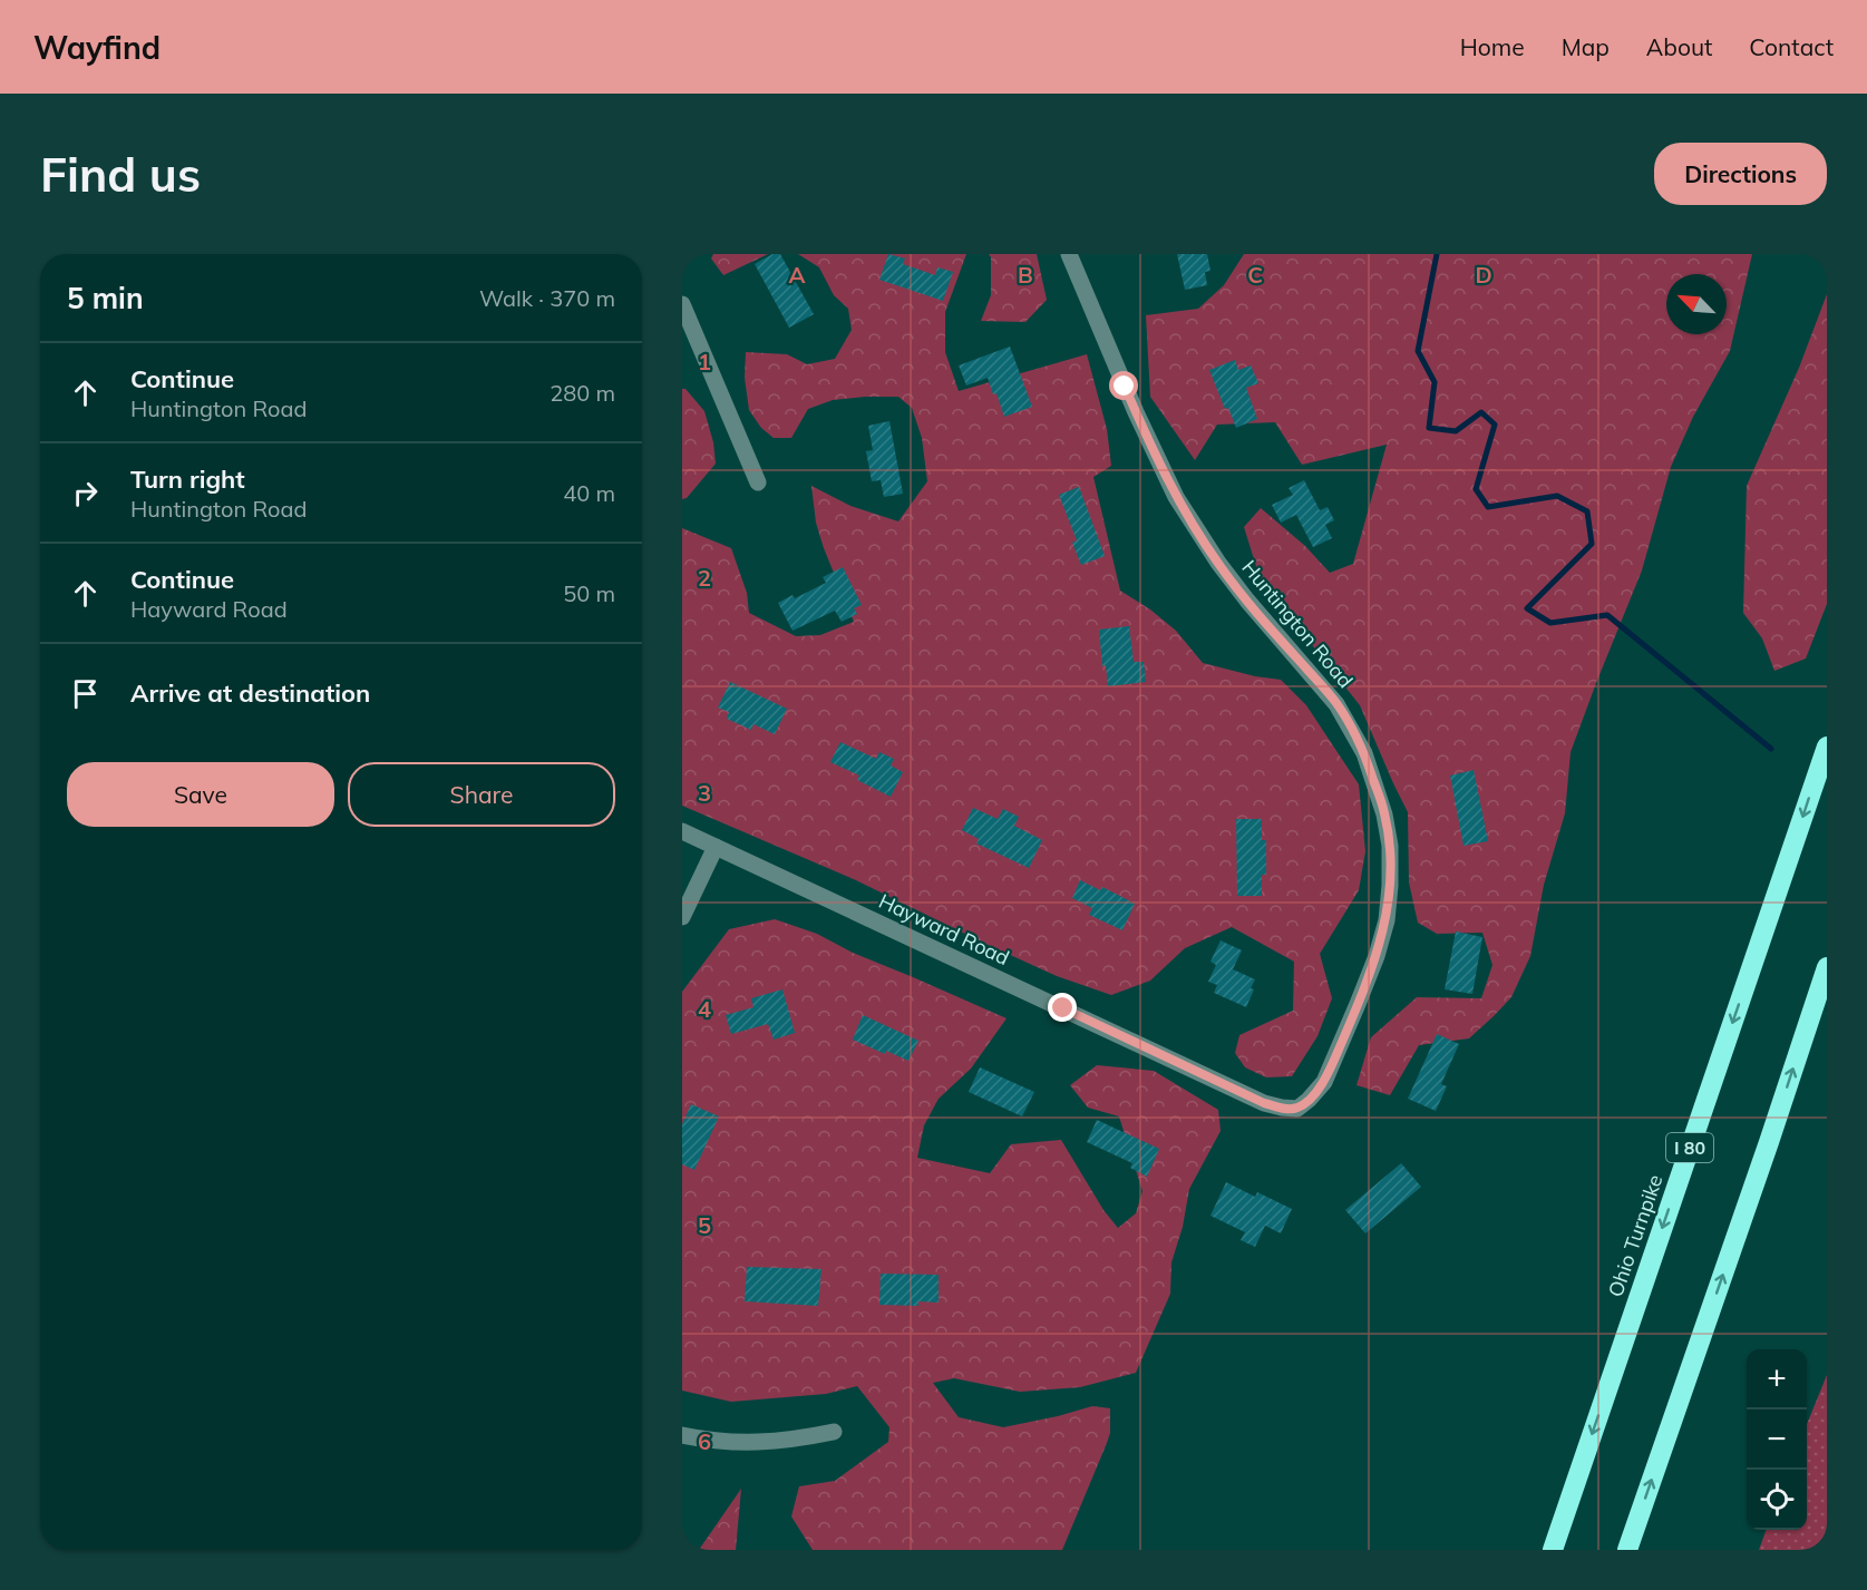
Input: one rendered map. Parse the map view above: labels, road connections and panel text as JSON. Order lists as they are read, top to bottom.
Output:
{
  "streets": {
    "highway": ["I 80", "Ohio Turnpike"],
    "street": ["Huntington Road", "Hayward Road"]
  },
  "crossings": [
    ["Huntington Road", "Hayward Road"]
  ],
  "north": "top left",
  "page": {
    "header": "Wayfind",
    "nav": [
      "Home",
      "Map",
      "About",
      "Contact"
    ],
    "buttons": [
      "Directions",
      ["Save", "Share"]
    ],
    "title": "Find us",
    "heading": ["5 min", "Walk · 370 m"],
    "list": [
      ["Continue", "Huntington Road", "280 m"],
      ["Turn right", "Huntington Road", "40 m"],
      ["Continue", "Hayward Road", "50 m"],
      "Arrive at destination"
    ],
    "map_buttons": ["+", "−"]
  },
  "grid": {
    "columns": [
      "A",
      "B",
      "C",
      "D"
    ],
    "rows": [
      "1",
      "2",
      "3",
      "4",
      "5",
      "6"
    ]
  }
}
